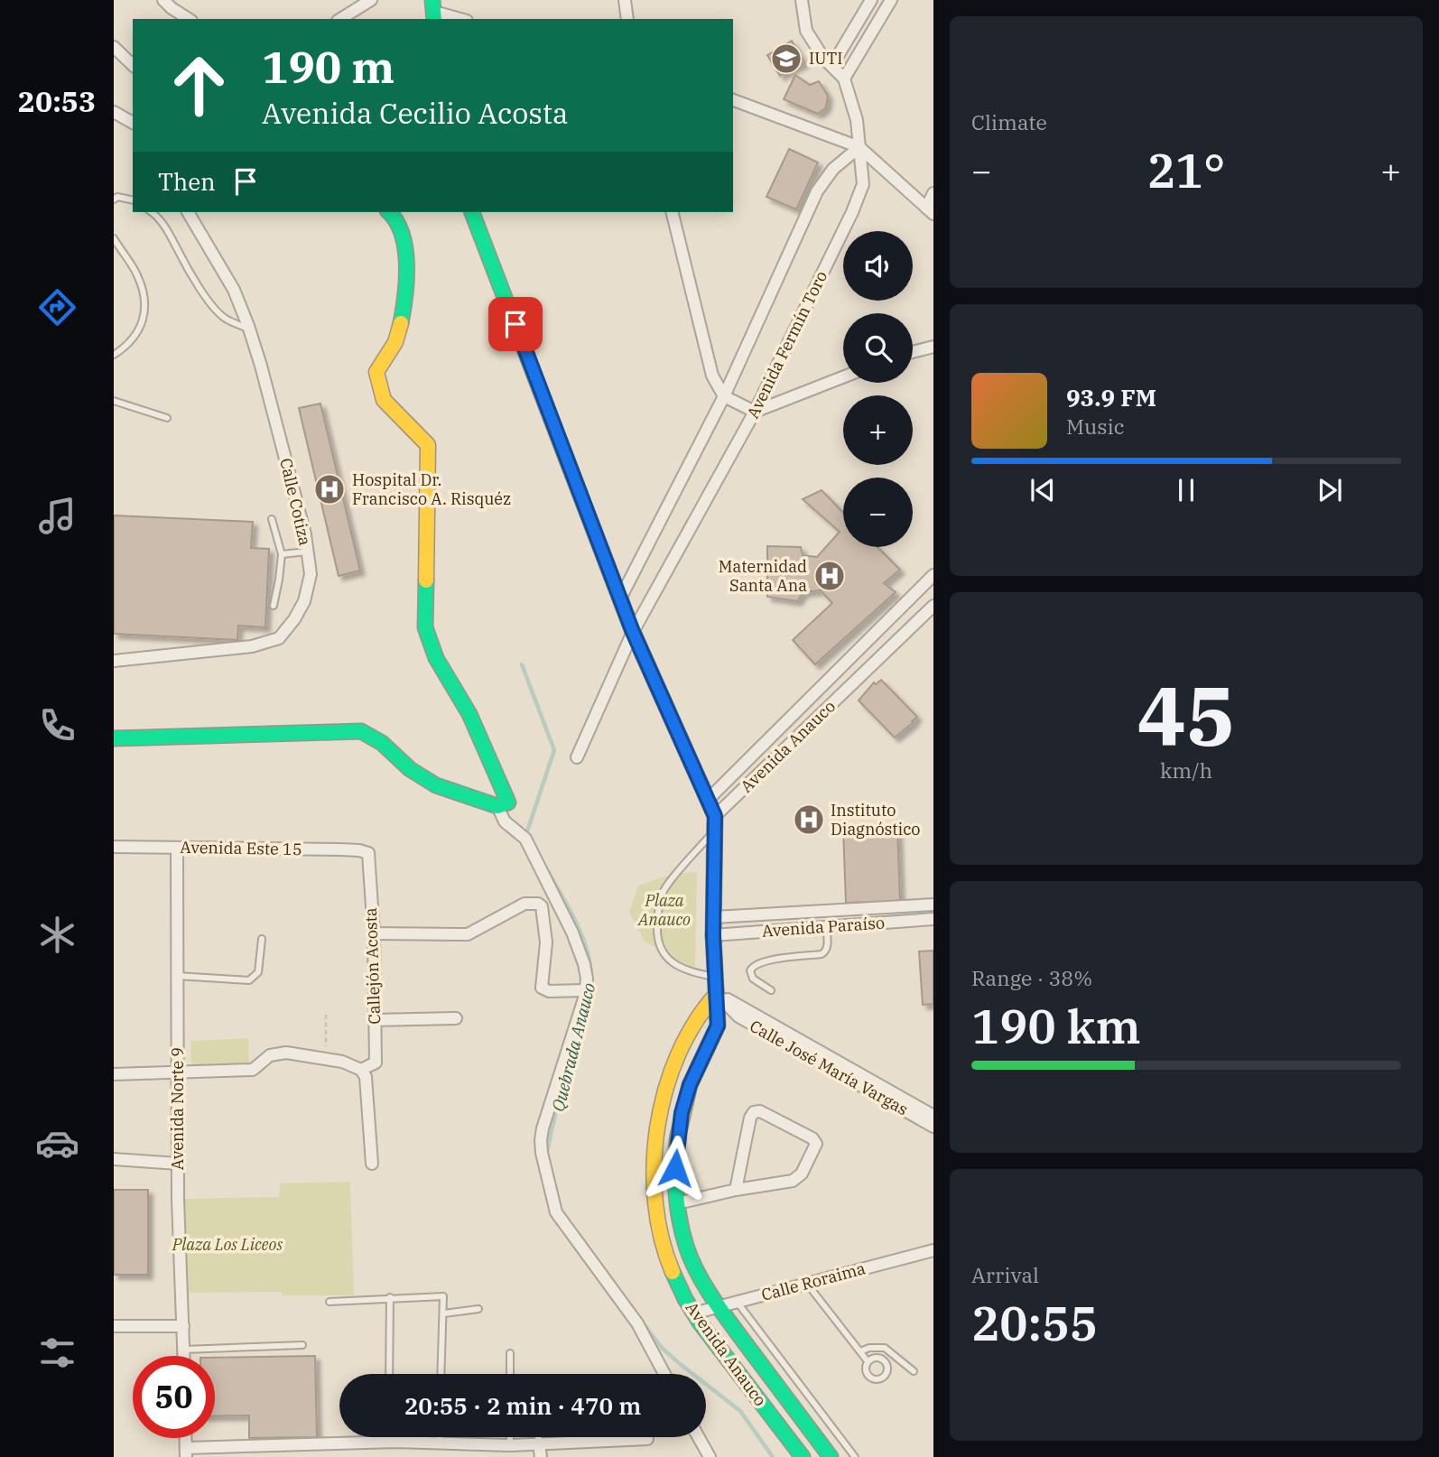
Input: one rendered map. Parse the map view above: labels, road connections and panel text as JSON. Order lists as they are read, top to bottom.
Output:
{
  "streets": {
    "main road": ["Avenida Anauco"],
    "street": [
      "Avenida Fermín Toro",
      "Calle Cotiza",
      "Avenida Este 15",
      "Avenida Paraíso",
      "Callejón Acosta",
      "Calle José María Vargas",
      "Avenida Norte 9",
      "Calle Roraima"
    ]
  },
  "crossings": [
    ["Avenida Anauco", "Avenida Paraíso"],
    ["Avenida Anauco", "Calle José María Vargas"],
    ["Avenida Anauco", "Calle Roraima"],
    ["Avenida Este 15", "Callejón Acosta"],
    ["Avenida Este 15", "Avenida Norte 9"]
  ],
  "water": ["Quebrada Anauco"],
  "parks": ["Plaza Anauco", "Plaza Los Liceos"],
  "places": {
    "school or university": ["IUTI"],
    "hospital": ["Hospital Dr. Francisco A. Risquéz", "Maternidad Santa Ana", "Instituto Diagnóstico"]
  },
  "page": {
    "tabs": "20:53",
    "tile": [
      "Climate",
      ["45", "km/h"],
      ["Range · 38%", "190 km"],
      ["Arrival", "20:55"]
    ],
    "turn": ["190 m", "Avenida Cecilio Acosta"],
    "heat": ["−", "21°", "+"],
    "then": "Then",
    "map_buttons": ["+", "−"],
    "song": ["93.9 FM", "Music"],
    "limit": "50",
    "trip": "20:55 · 2 min · 470 m"
  }
}
